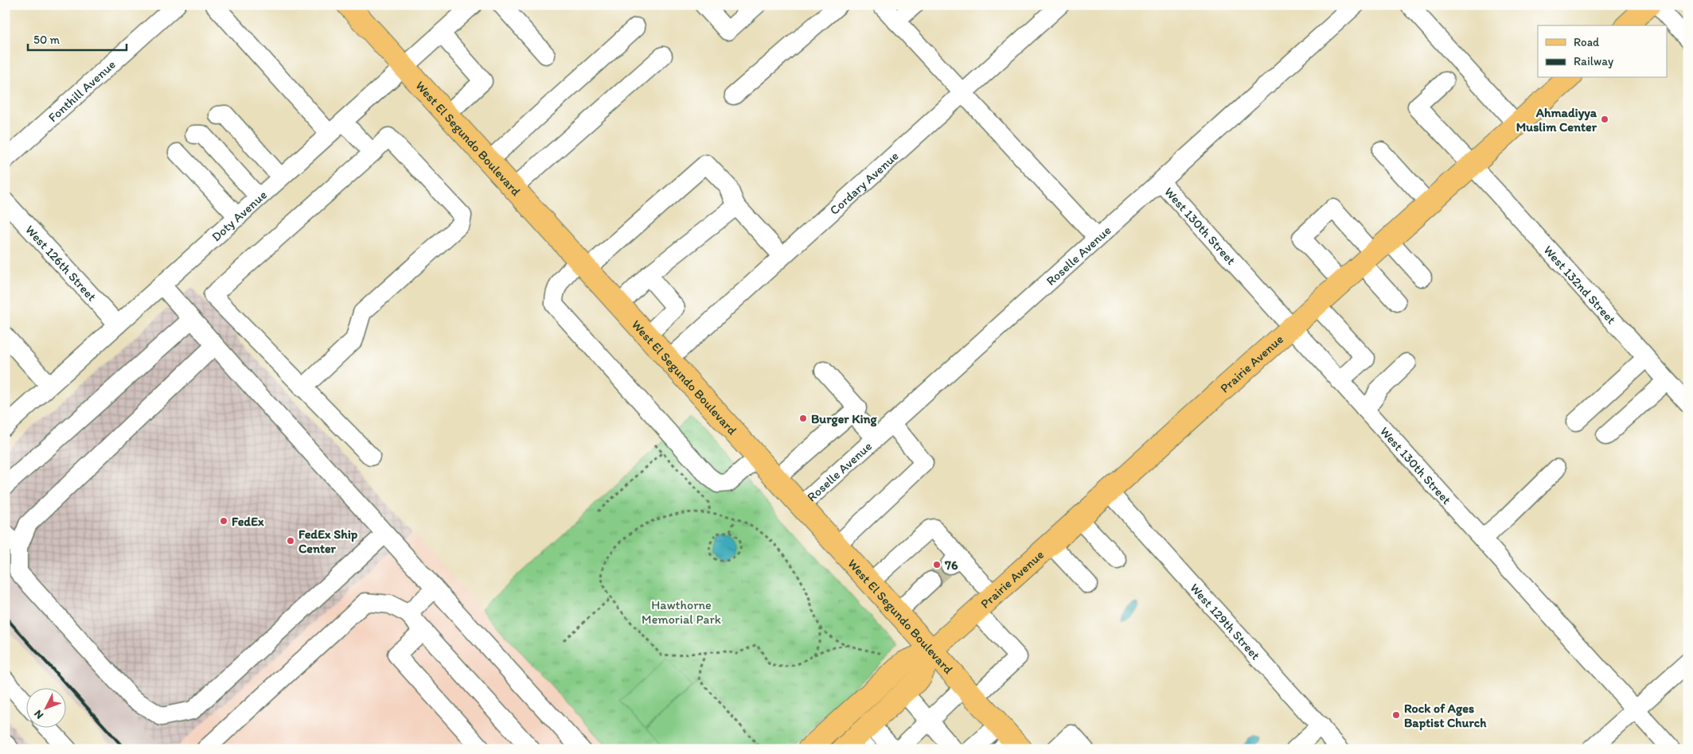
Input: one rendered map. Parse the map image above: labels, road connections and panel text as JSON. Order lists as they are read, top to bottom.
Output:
{
  "streets": {
    "main road": ["West El Segundo Boulevard", "Prairie Avenue"],
    "street": [
      "Fonthill Avenue",
      "Cordary Avenue",
      "Doty Avenue",
      "West 130th Street",
      "Roselle Avenue",
      "West 126th Street",
      "West 132nd Street",
      "West 129th Street"
    ]
  },
  "crossings": [
    ["West El Segundo Boulevard", "Cordary Avenue"],
    ["West El Segundo Boulevard", "Doty Avenue"],
    ["West El Segundo Boulevard", "Roselle Avenue"],
    ["West El Segundo Boulevard", "Prairie Avenue"],
    ["Doty Avenue", "West 126th Street"],
    ["West 130th Street", "Roselle Avenue"],
    ["West 130th Street", "Prairie Avenue"],
    ["West 132nd Street", "Prairie Avenue"],
    ["Prairie Avenue", "West 129th Street"]
  ],
  "parks": ["Hawthorne Memorial Park"],
  "places": [
    "Ahmadiyya Muslim Center",
    "Burger King",
    "FedEx",
    "FedEx Ship Center",
    "76",
    "Rock of Ages Baptist Church"
  ],
  "legend": ["Road", "Railway"],
  "scale_bar": "50 m",
  "north": "bottom left"
}
